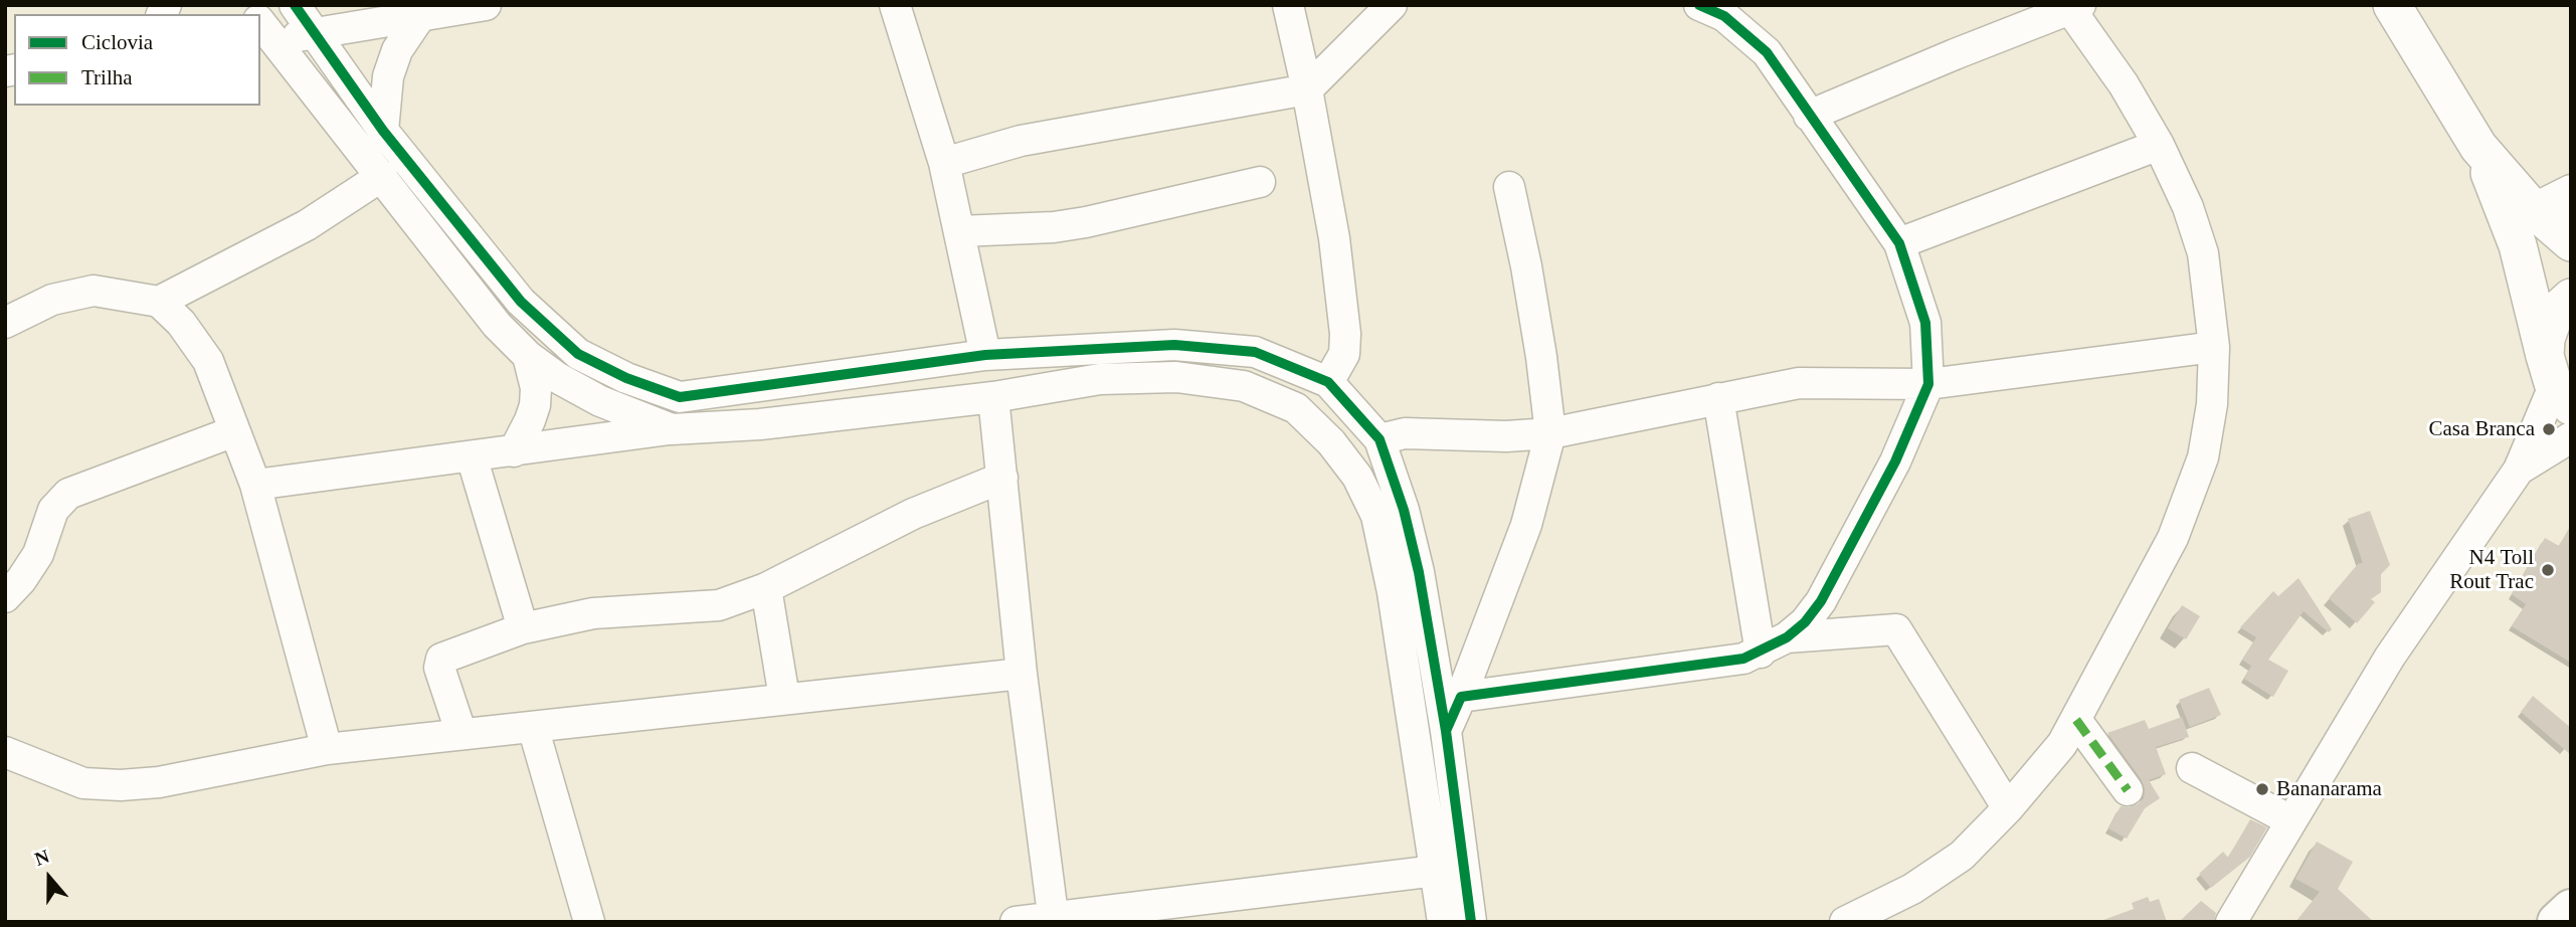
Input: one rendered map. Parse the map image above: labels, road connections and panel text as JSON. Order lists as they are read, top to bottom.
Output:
{
  "places": ["Casa Branca", "N4 Toll Rout Trac", "Bananarama"],
  "legend": ["Ciclovia", "Trilha"],
  "north": "top"
}
